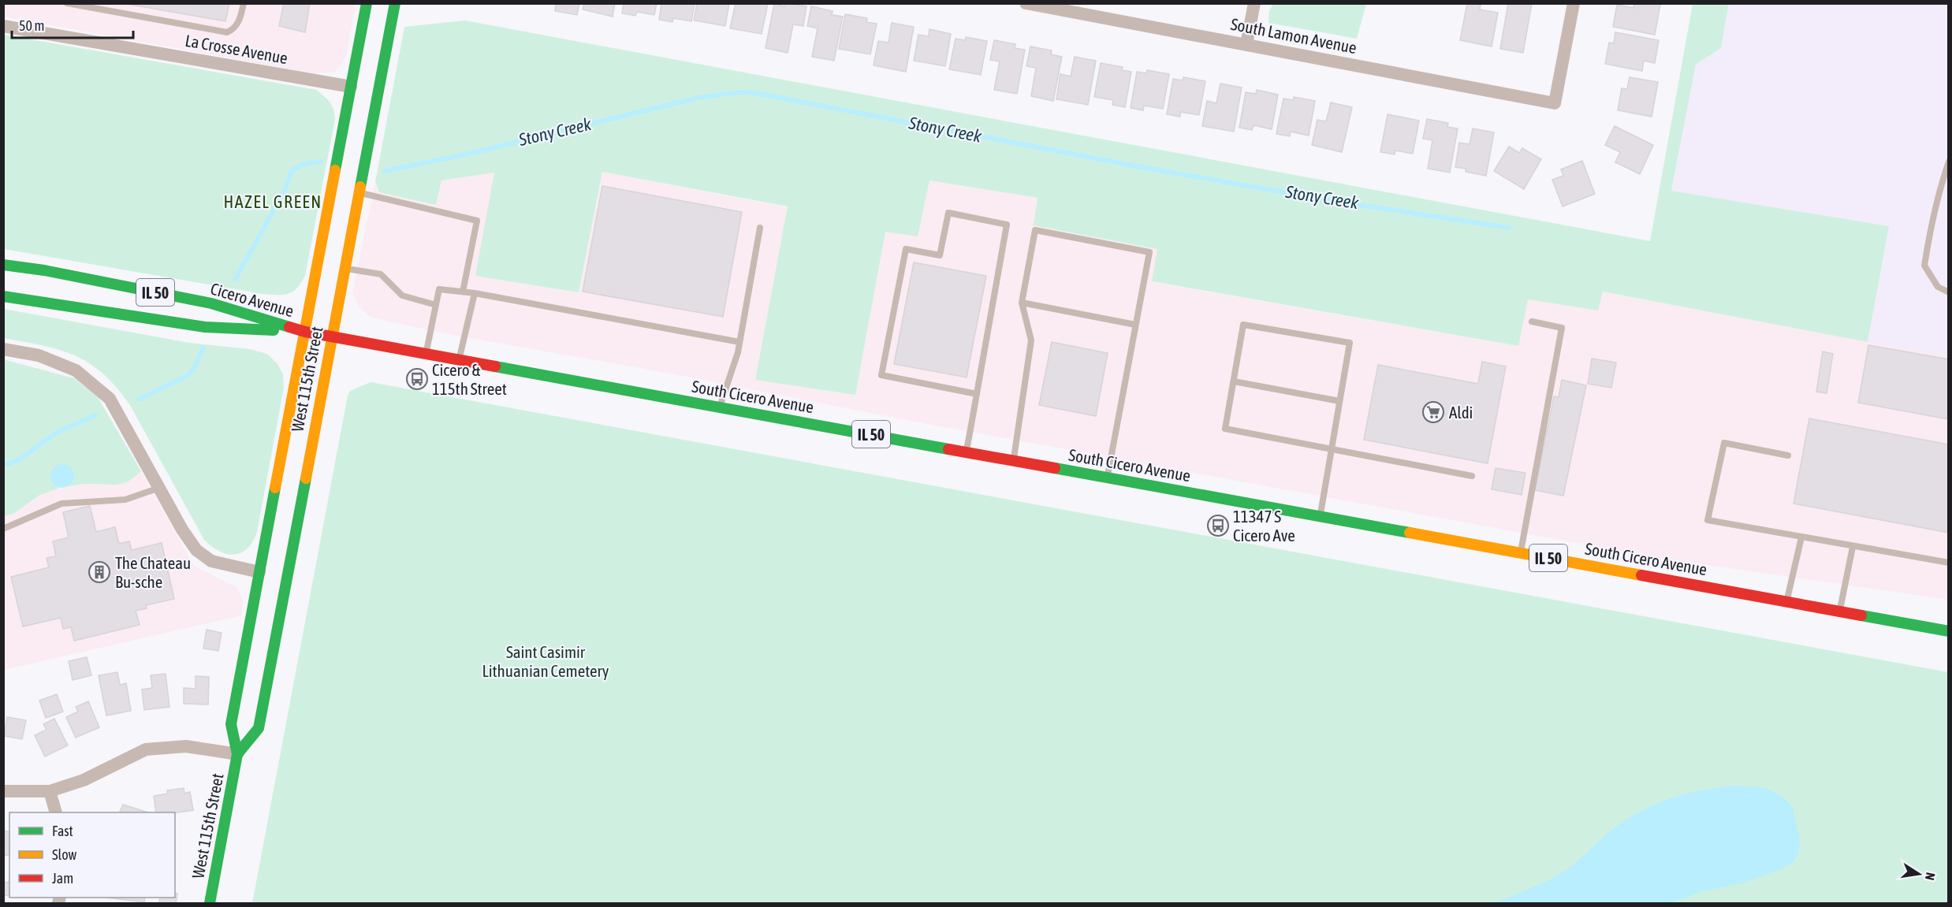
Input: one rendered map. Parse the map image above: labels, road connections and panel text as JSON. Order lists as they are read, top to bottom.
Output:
{
  "streets": {
    "main road": [
      "IL 50",
      "Cicero Avenue",
      "West 115th Street",
      "South Cicero Avenue"
    ],
    "street": ["South Lamon Avenue", "La Crosse Avenue"]
  },
  "crossings": [
    ["La Crosse Avenue", "West 115th Street"],
    ["Cicero Avenue", "West 115th Street"],
    ["Cicero Avenue", "South Cicero Avenue"],
    ["West 115th Street", "South Cicero Avenue"]
  ],
  "districts": ["HAZEL GREEN"],
  "water": ["Stony Creek"],
  "parks": ["Saint Casimir Lithuanian Cemetery"],
  "places": {
    "bus stop": ["Cicero & 115th Street", "11347 S Cicero Ave"],
    "supermarket": ["Aldi"],
    "building": ["The Chateau Bu-sche"]
  },
  "legend": ["Fast", "Slow", "Jam"],
  "scale_bar": "50 m",
  "north": "right"
}
